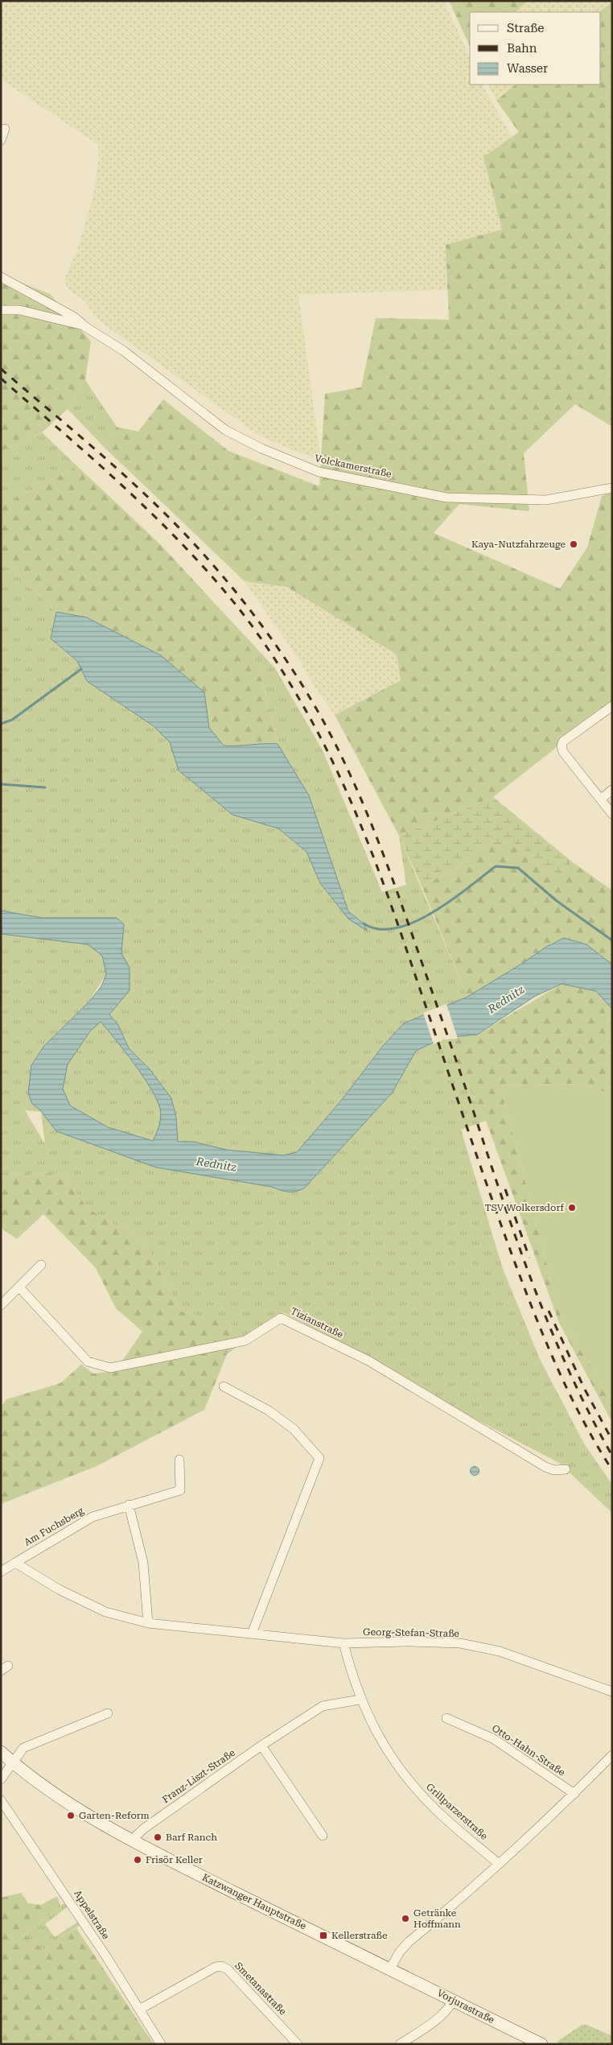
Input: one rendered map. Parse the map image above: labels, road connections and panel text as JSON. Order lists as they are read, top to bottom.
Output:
{
  "streets": {
    "main road": ["Katzwanger Hauptstraße", "Vorjurastraße"],
    "street": [
      "Volckamerstraße",
      "Tizianstraße",
      "Am Fuchsberg",
      "Georg-Stefan-Straße",
      "Otto-Hahn-Straße",
      "Franz-Liszt-Straße",
      "Grillparzerstraße",
      "Appelstraße",
      "Smetanastraße"
    ]
  },
  "crossings": [
    ["Am Fuchsberg", "Georg-Stefan-Straße"],
    ["Georg-Stefan-Straße", "Grillparzerstraße"],
    ["Franz-Liszt-Straße", "Grillparzerstraße"],
    ["Franz-Liszt-Straße", "Katzwanger Hauptstraße"],
    ["Katzwanger Hauptstraße", "Vorjurastraße"],
    ["Appelstraße", "Smetanastraße"]
  ],
  "water": ["Rednitz"],
  "places": {
    "other": [
      "Kaya-Nutzfahrzeuge",
      "TSV Wolkersdorf",
      "Garten-Reform",
      "Barf Ranch",
      "Frisör Keller",
      "Getränke Hoffmann"
    ],
    "transit": ["Kellerstraße"]
  },
  "legend": ["Straße", "Bahn", "Wasser"]
}
